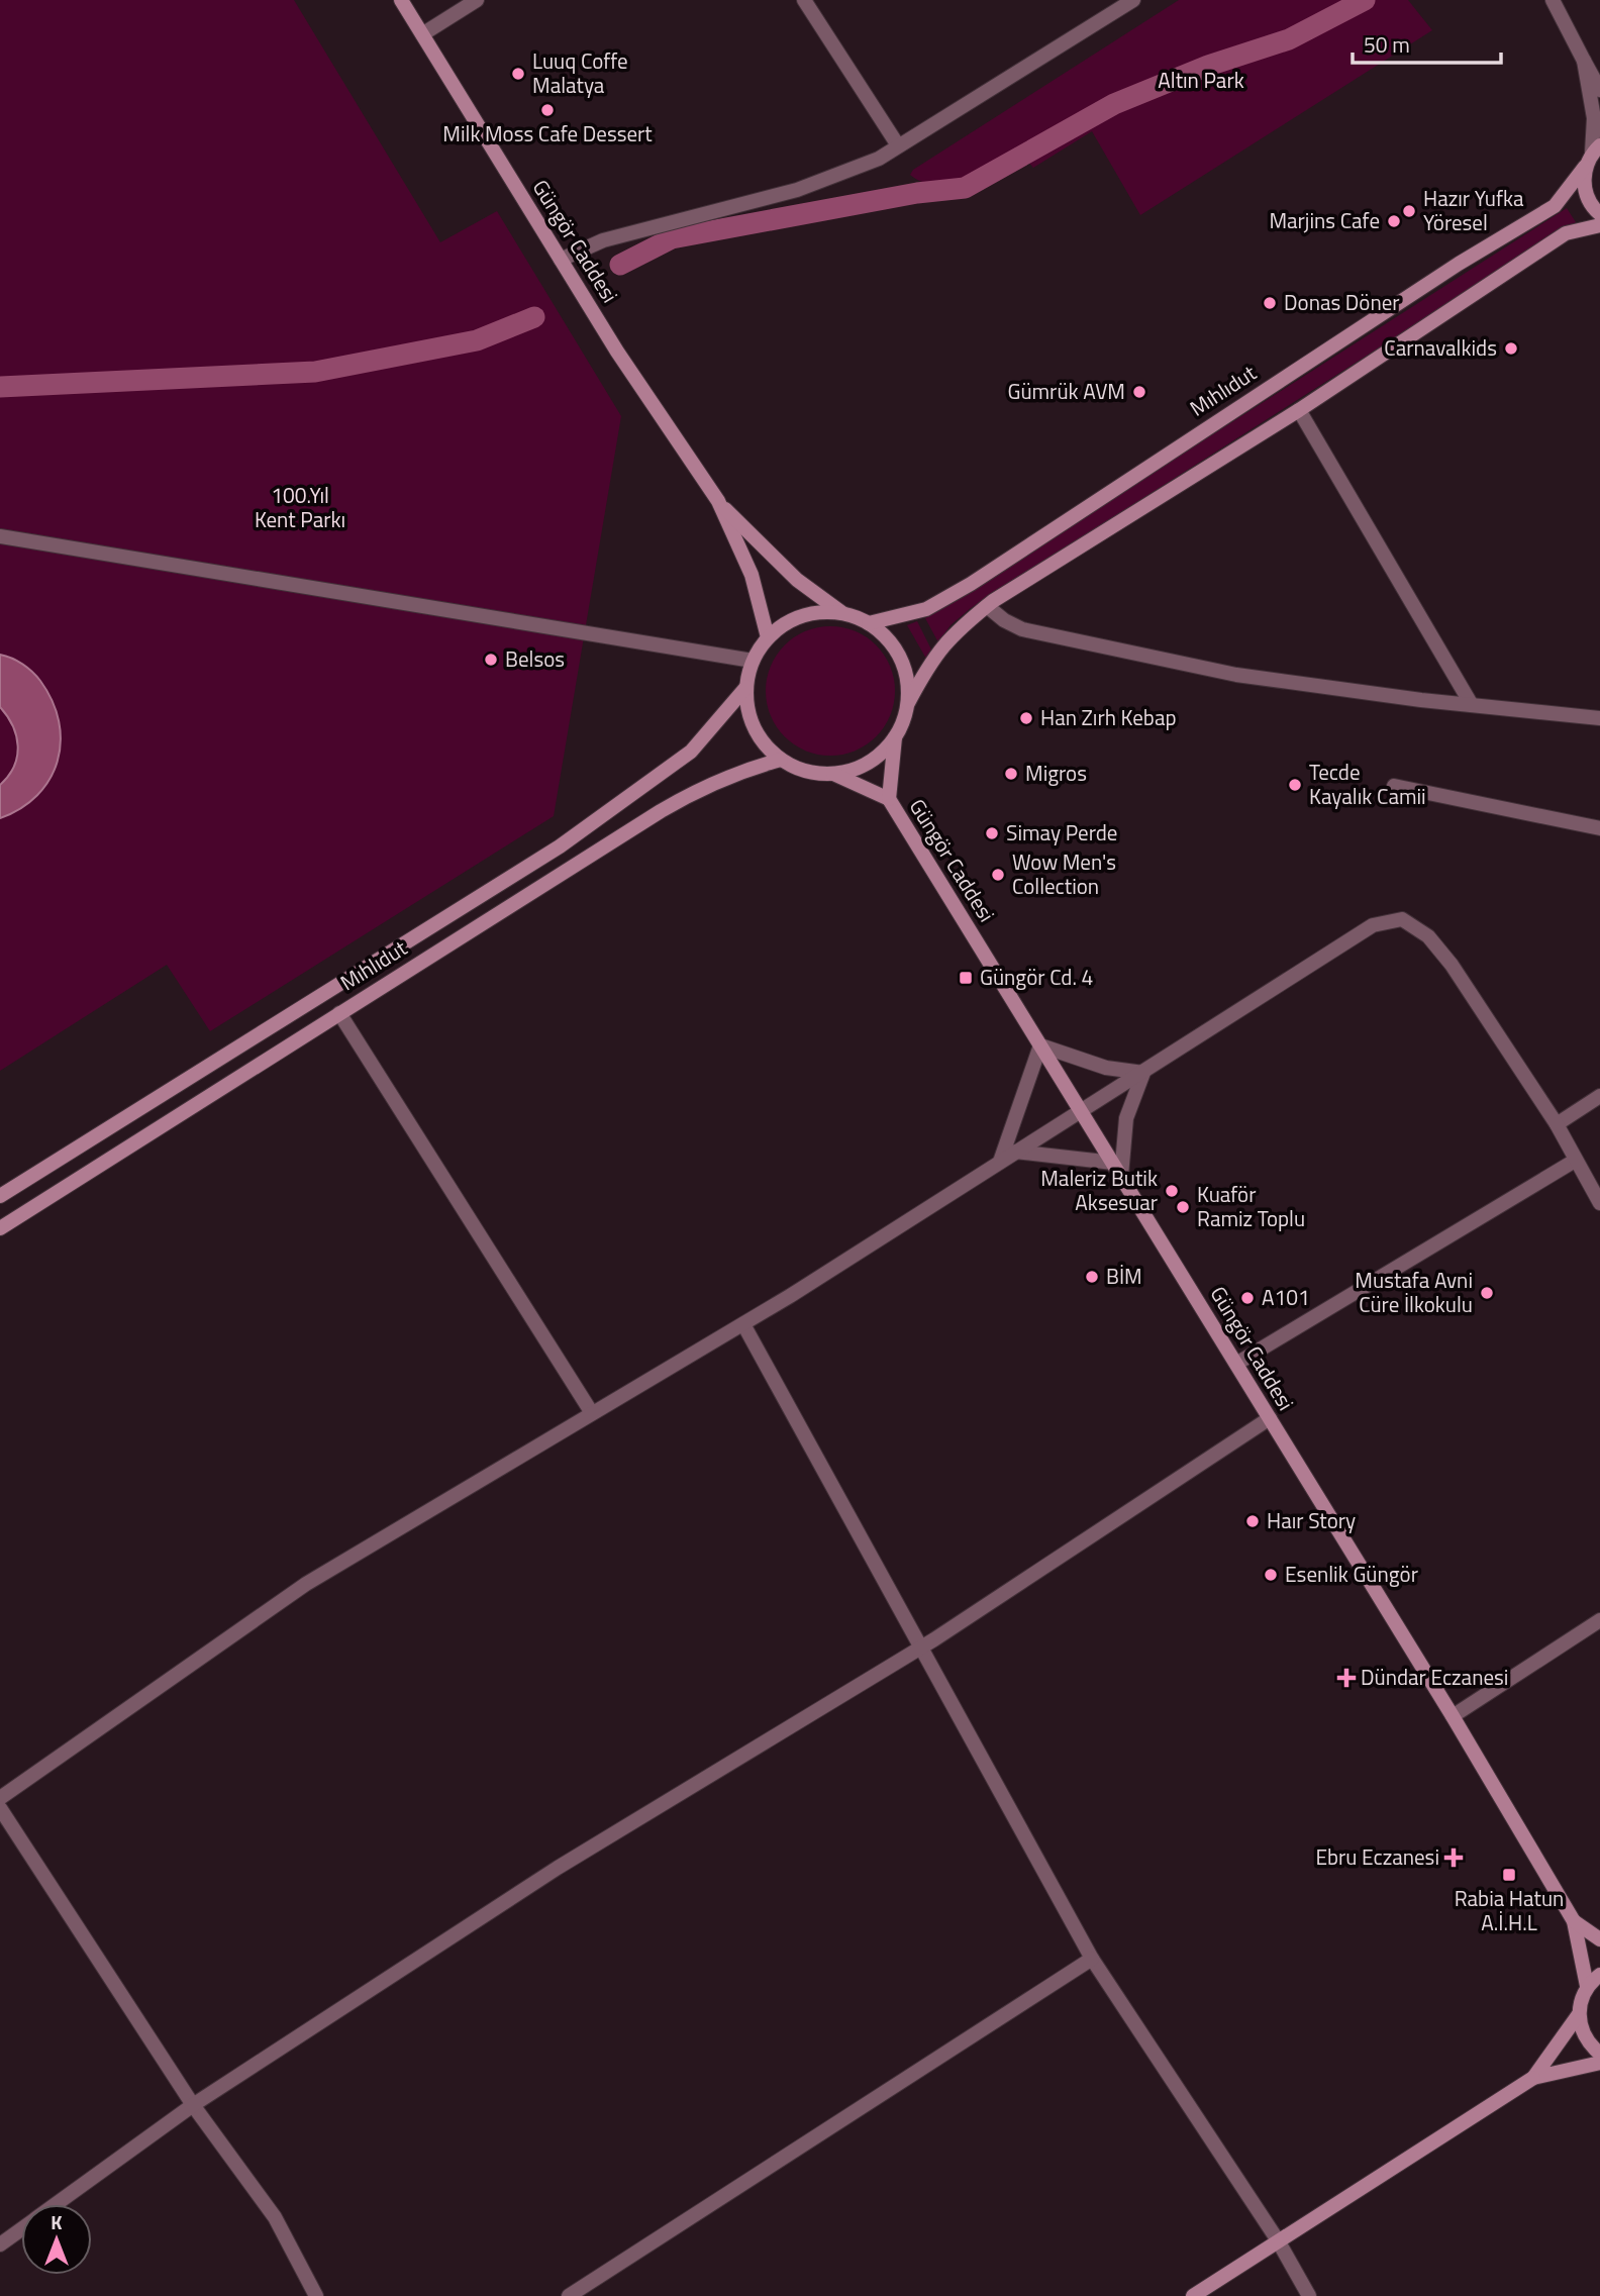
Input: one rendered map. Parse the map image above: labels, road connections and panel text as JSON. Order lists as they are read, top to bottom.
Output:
{
  "streets": {
    "main road": ["Güngör Caddesi", "Mıhlıdut"]
  },
  "parks": ["Altın Park", "100.Yıl Kent Parkı"],
  "places": {
    "other": [
      "Luuq Coffe Malatya",
      "Milk Moss Cafe Dessert",
      "Hazır Yufka Yöresel",
      "Marjins Cafe",
      "Donas Döner",
      "Carnavalkids",
      "Gümrük AVM",
      "Belsos",
      "Han Zırh Kebap",
      "Migros",
      "Tecde Kayalık Camii",
      "Simay Perde",
      "Wow Men's Collection",
      "Maleriz Butik Aksesuar",
      "Kuaför Ramiz Toplu",
      "BİM",
      "Mustafa Avni Cüre İlkokulu",
      "A101",
      "Haır Story",
      "Esenlik Güngör"
    ],
    "transit": ["Güngör Cd. 4", "Rabia Hatun A.İ.H.L"],
    "health": ["Dündar Eczanesi", "Ebru Eczanesi"]
  },
  "scale_bar": "50 m",
  "north": "top"
}
